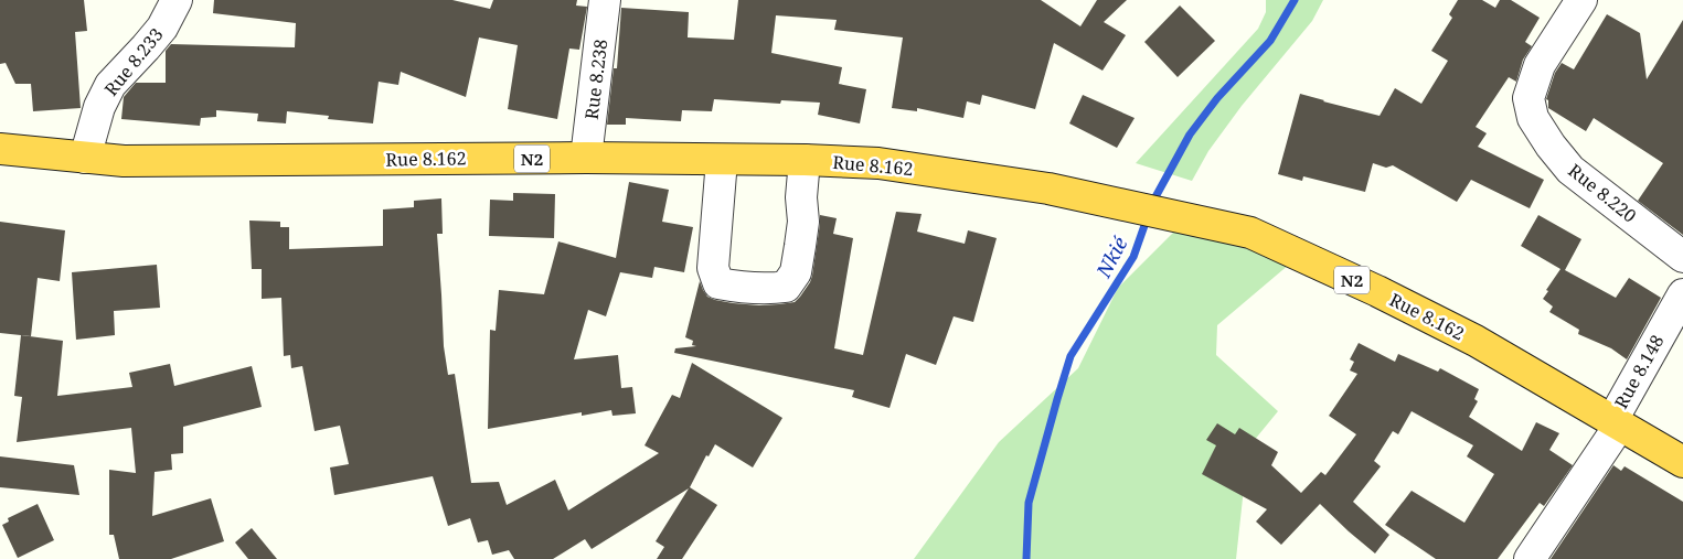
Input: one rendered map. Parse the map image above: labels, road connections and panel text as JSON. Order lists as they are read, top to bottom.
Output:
{
  "streets": {
    "highway": ["Rue 8.162", "N2"],
    "street": [
      "Rue 8.233",
      "Rue 8.238",
      "Rue 8.220",
      "Rue 8.148"
    ]
  },
  "crossings": [
    ["Rue 8.233", "Rue 8.162"],
    ["Rue 8.238", "Rue 8.162"],
    ["Rue 8.162", "Rue 8.148"]
  ],
  "water": ["Nkié"]
}
